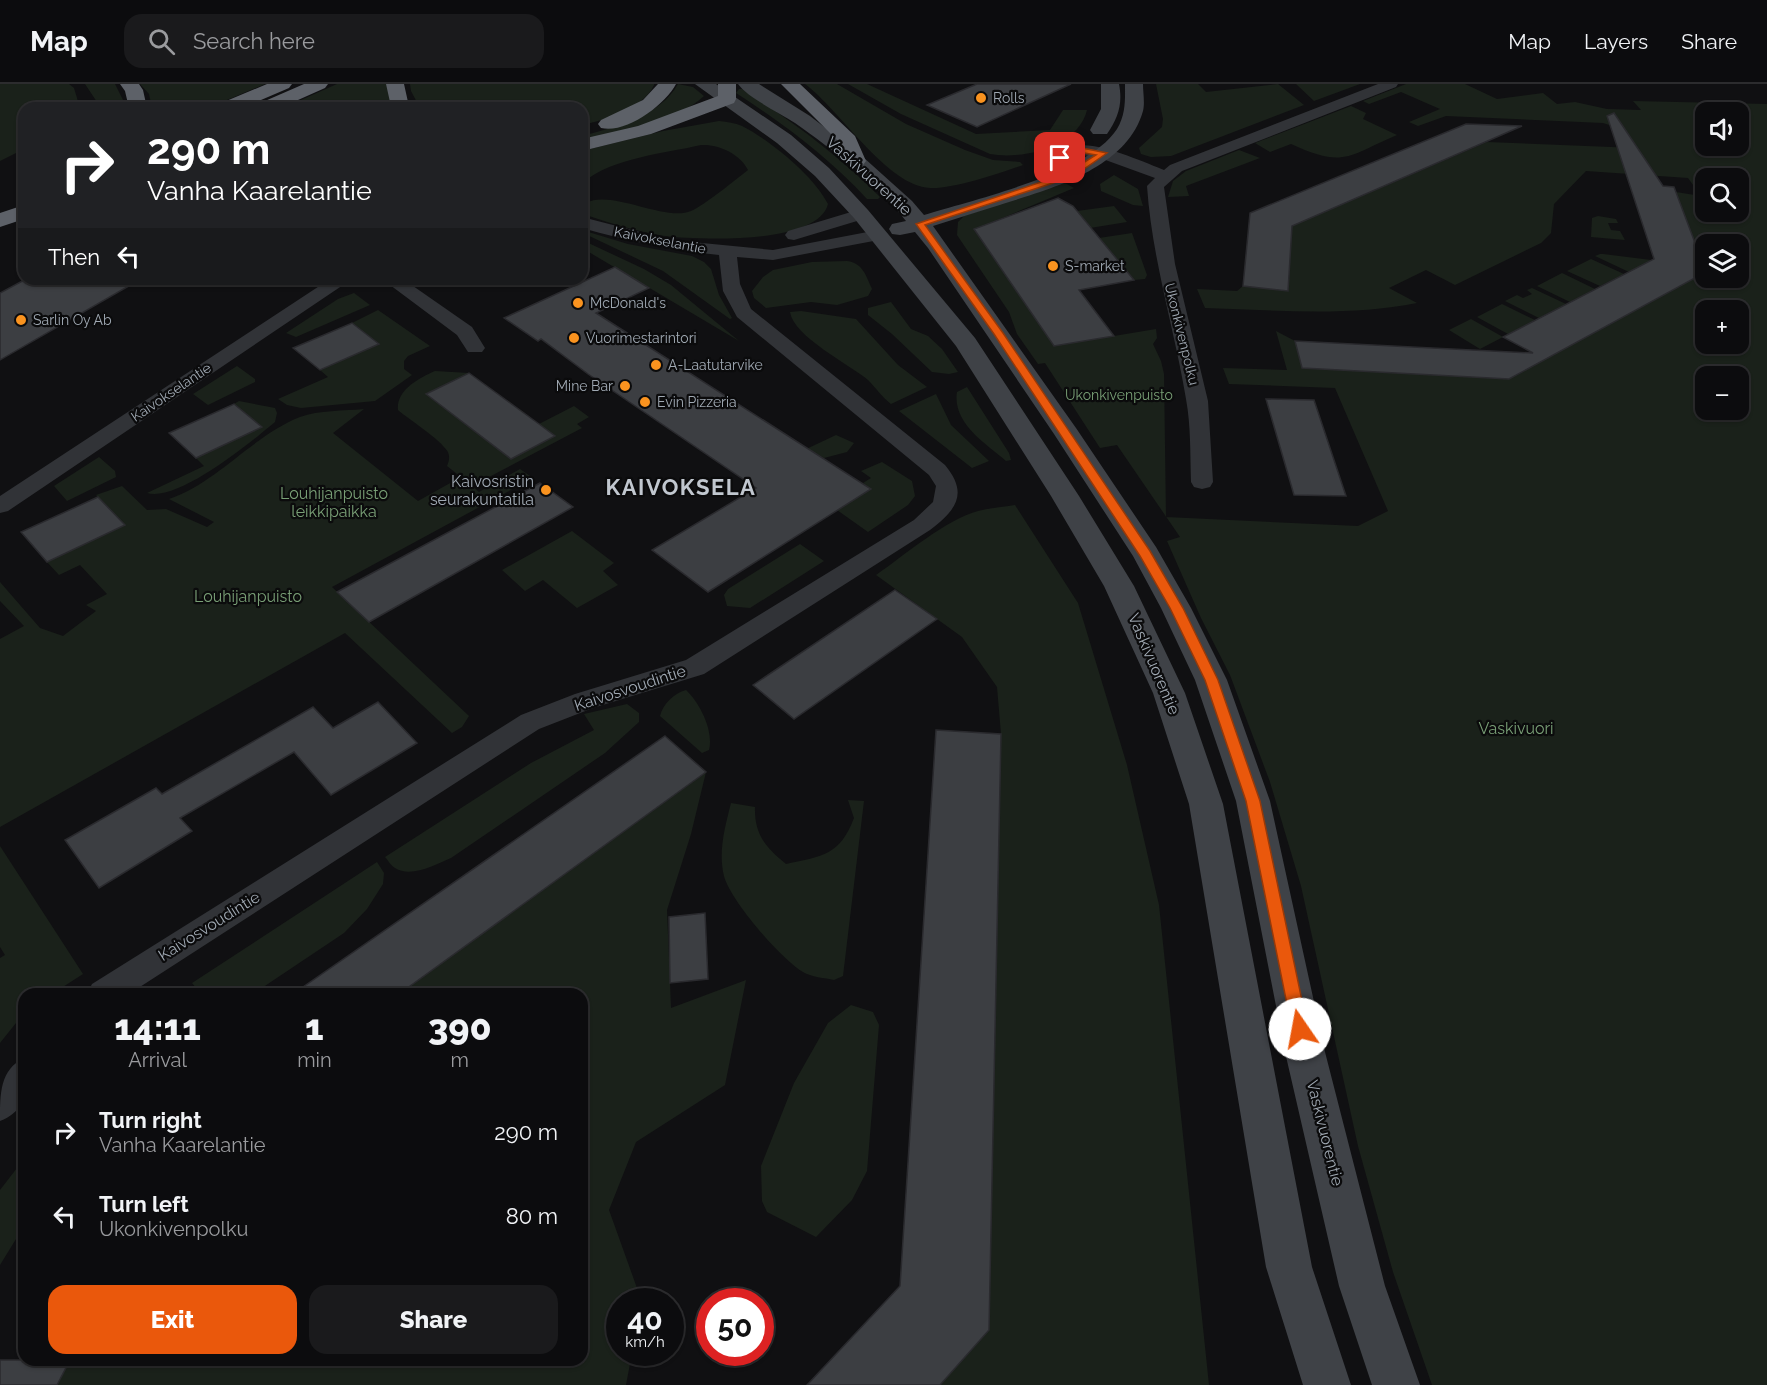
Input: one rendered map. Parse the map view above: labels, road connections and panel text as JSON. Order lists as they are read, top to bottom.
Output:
{
  "streets": {
    "main road": ["Vaskivuorentie"],
    "street": ["Kaivokselantie", "Ukonkivenpolku", "Kaivosvoudintie"]
  },
  "crossings": [
    ["Vaskivuorentie", "Kaivokselantie"],
    ["Kaivokselantie", "Kaivosvoudintie"]
  ],
  "districts": ["KAIVOKSELA"],
  "parks": [
    "Ukonkivenpuisto",
    "Louhijanpuisto leikkipaikka",
    "Louhijanpuisto",
    "Vaskivuori"
  ],
  "places": [
    "Rolls",
    "S-market",
    "McDonald's",
    "Sarlin Oy Ab",
    "Vuorimestarintori",
    "A-Laatutarvike",
    "Mine Bar",
    "Evin Pizzeria",
    "Kaivosristin seurakuntatila"
  ],
  "page": {
    "header": "Map",
    "search": "Search here",
    "nav": ["Map", "Layers", "Share"],
    "map_buttons": ["+", "−"],
    "turn": ["290 m", "Vanha Kaarelantie"],
    "then": "Then",
    "eta": [
      "14:11",
      "Arrival",
      "1",
      "min",
      "390",
      "m"
    ],
    "list": [
      {
        "name": "Turn right",
        "note": "Vanha Kaarelantie",
        "value": "290 m"
      },
      {
        "name": "Turn left",
        "note": "Ukonkivenpolku",
        "value": "80 m"
      }
    ],
    "buttons": ["Exit", "Share"],
    "speed": "40 km/h",
    "limit": "50"
  }
}
